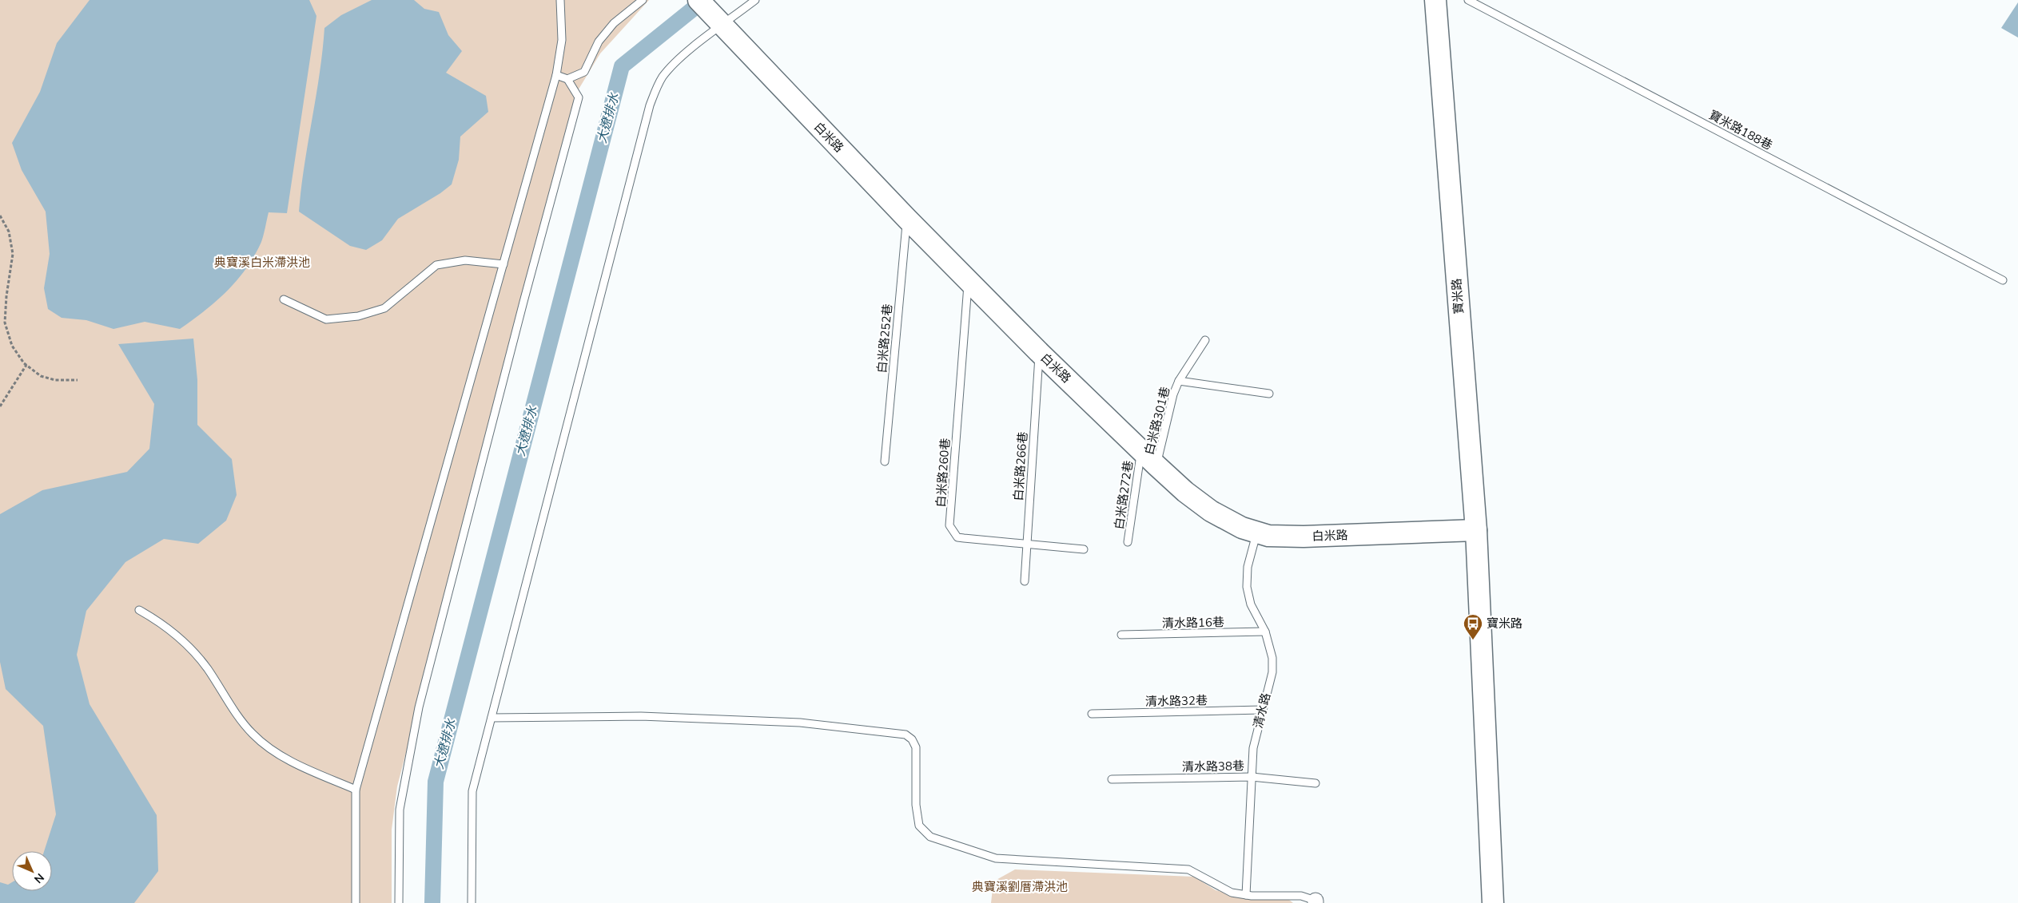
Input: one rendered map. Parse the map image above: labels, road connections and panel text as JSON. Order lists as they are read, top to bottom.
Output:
{
  "streets": {
    "street": ["白米路", "寶米路"],
    "lane": [
      "寶米路188巷",
      "白米路252巷",
      "白米路301巷",
      "白米路266巷",
      "白米路260巷",
      "白米路272巷",
      "清水路16巷",
      "清水路32巷",
      "清水路",
      "清水路38巷"
    ]
  },
  "crossings": [
    ["白米路", "寶米路"],
    ["白米路", "白米路252巷"],
    ["白米路", "白米路301巷"],
    ["白米路", "白米路266巷"],
    ["白米路", "白米路260巷"],
    ["白米路", "白米路272巷"],
    ["白米路", "清水路"],
    ["白米路266巷", "白米路260巷"],
    ["清水路16巷", "清水路"],
    ["清水路32巷", "清水路"],
    ["清水路", "清水路38巷"]
  ],
  "water": ["大遼排水"],
  "parks": ["典寶溪白米滯洪池", "典寶溪劉厝滯洪池"],
  "places": {
    "bus stop": ["寶米路"]
  },
  "north": "bottom right"
}
